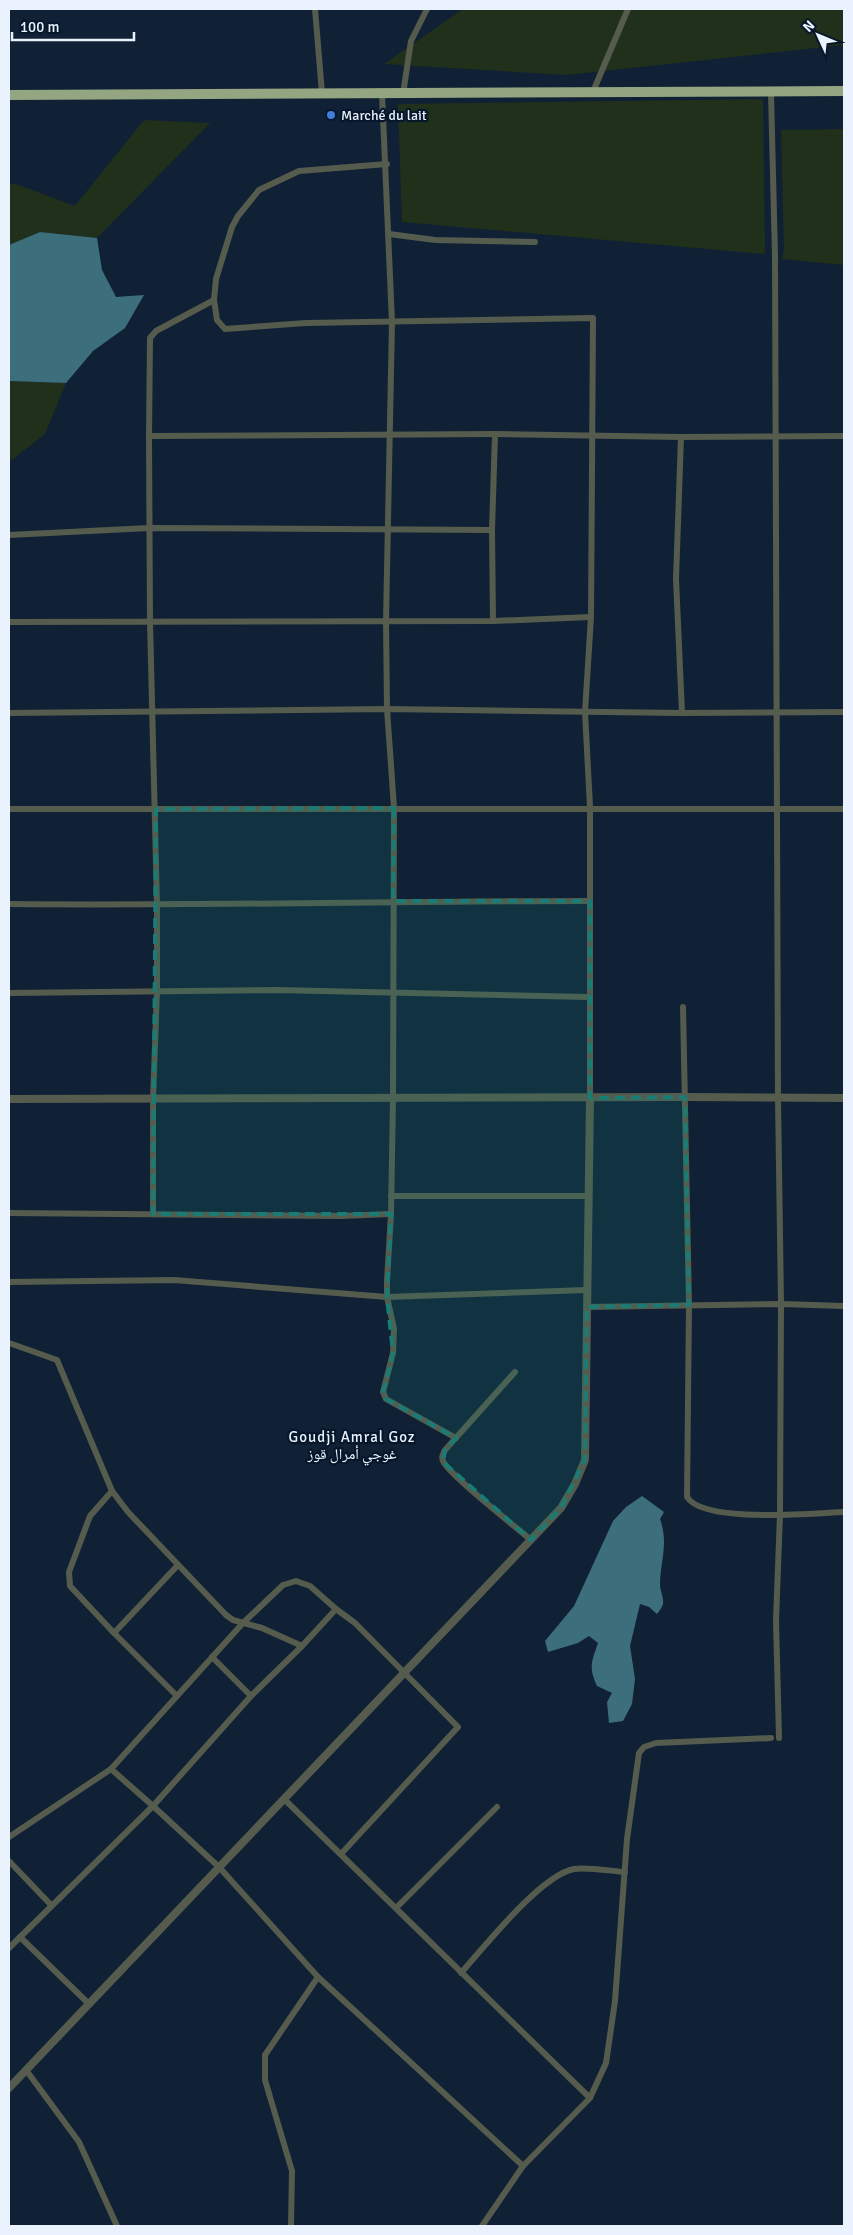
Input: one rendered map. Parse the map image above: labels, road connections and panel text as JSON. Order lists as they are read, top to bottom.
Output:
{
  "districts": ["Goudji Amral Goz غوجي أمرال قوز"],
  "places": ["Marché du lait"],
  "scale_bar": "100 m",
  "north": "top left"
}
